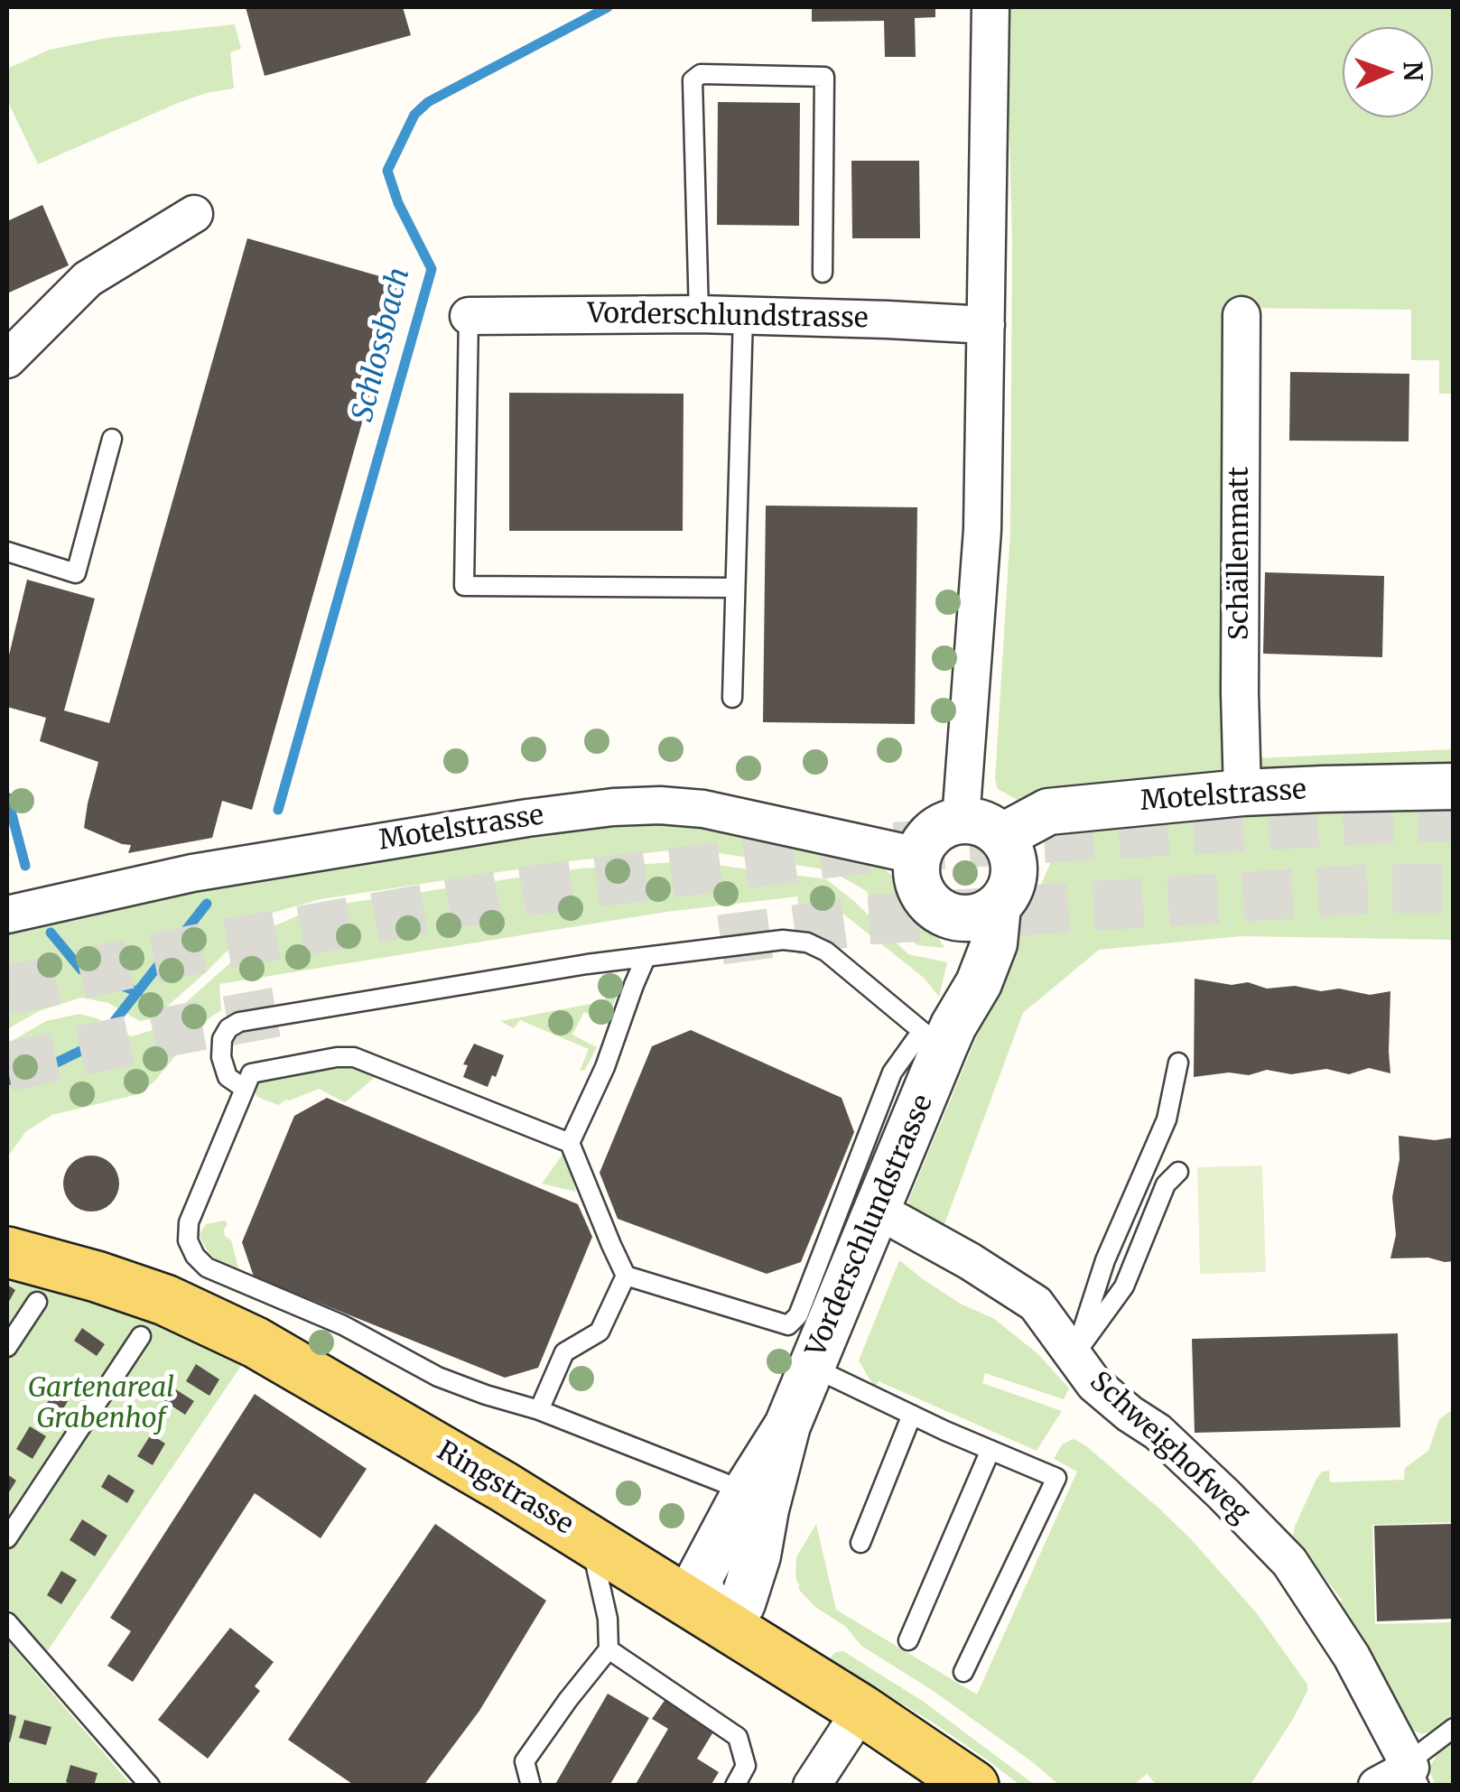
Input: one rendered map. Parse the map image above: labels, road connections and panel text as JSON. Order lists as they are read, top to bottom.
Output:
{
  "streets": {
    "main road": ["Ringstrasse"],
    "street": [
      "Vorderschlundstrasse",
      "Schällenmatt",
      "Motelstrasse",
      "Schweighofweg"
    ]
  },
  "crossings": [
    ["Vorderschlundstrasse", "Motelstrasse"],
    ["Vorderschlundstrasse", "Schweighofweg"],
    ["Vorderschlundstrasse", "Ringstrasse"],
    ["Schällenmatt", "Motelstrasse"]
  ],
  "water": ["Schlossbach"],
  "parks": ["Gartenareal Grabenhof"],
  "north": "right"
}
